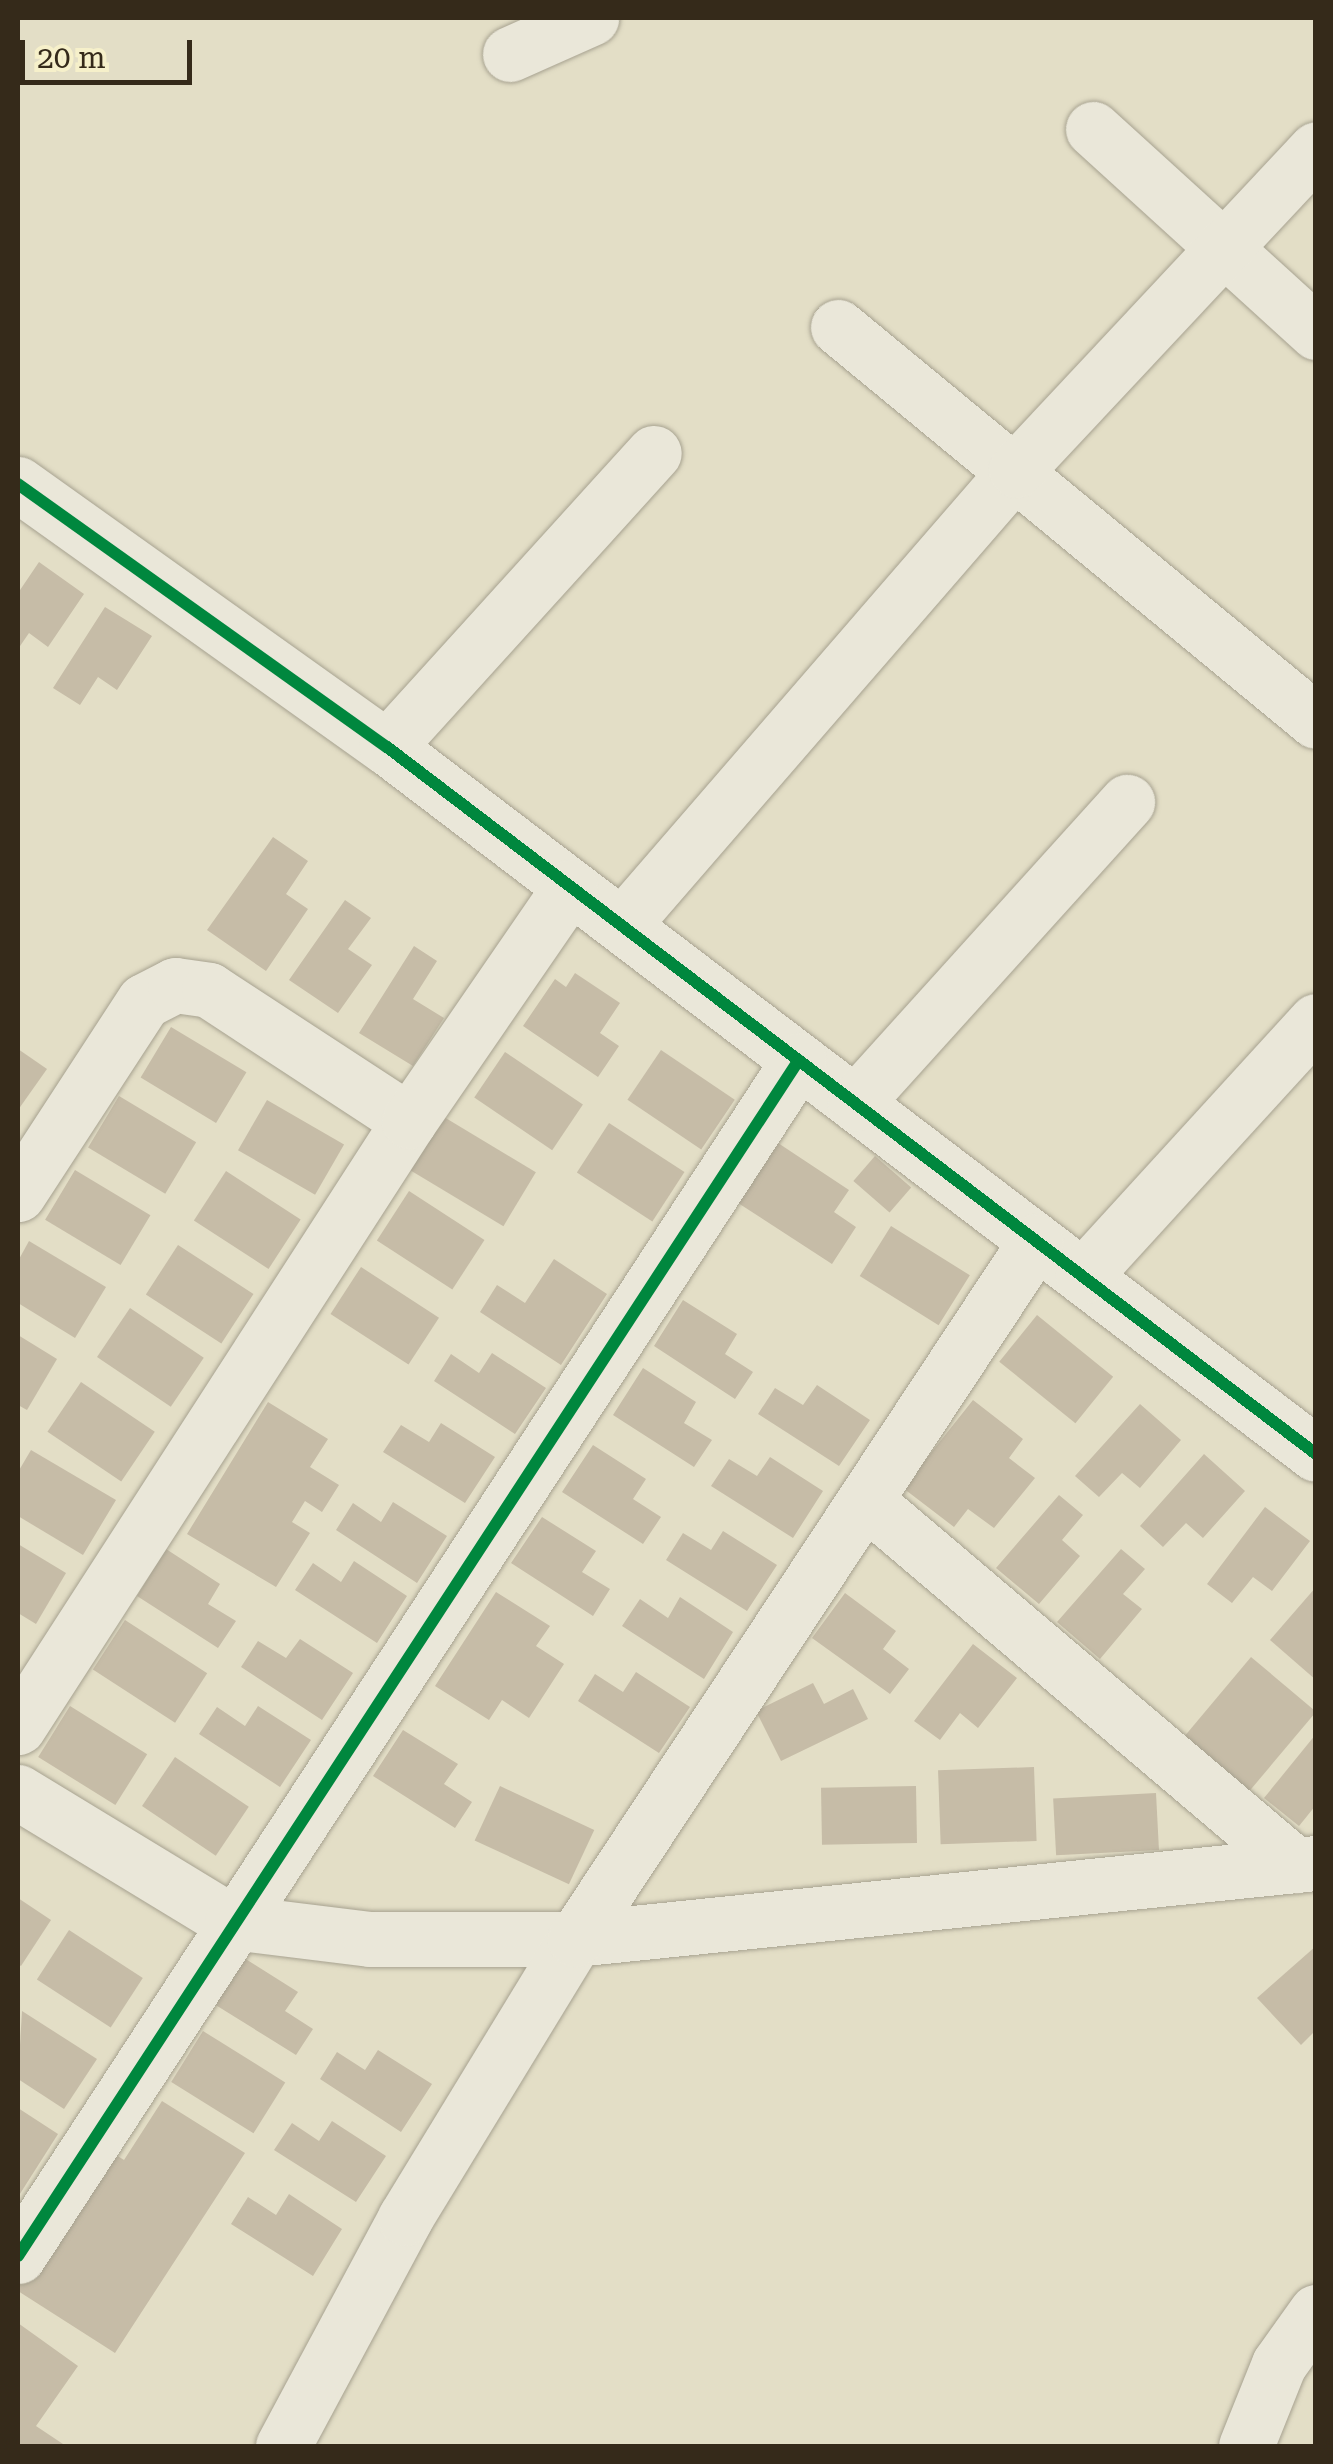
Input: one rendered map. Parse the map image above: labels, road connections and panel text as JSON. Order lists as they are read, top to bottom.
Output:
{
  "scale_bar": "20 m"
}
